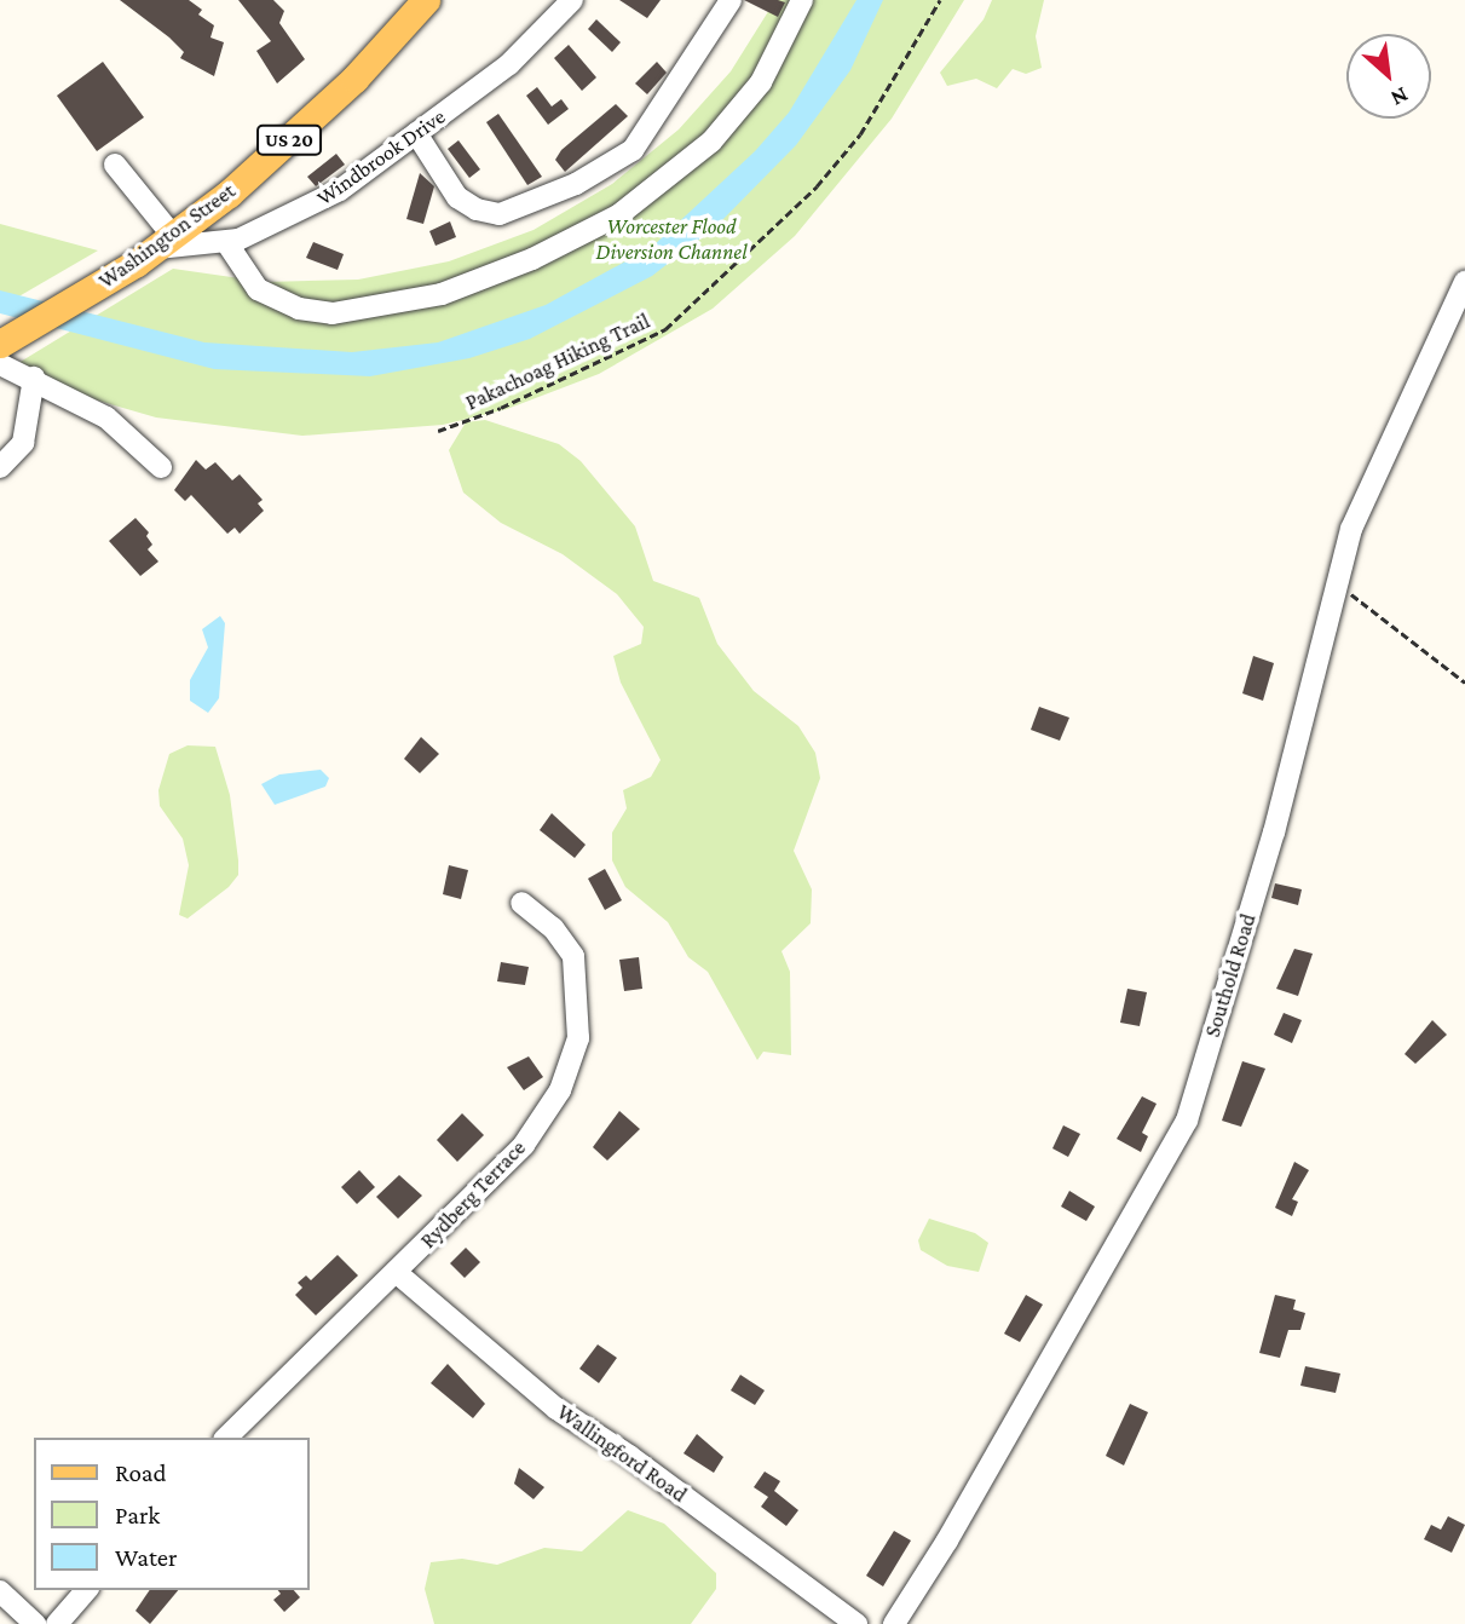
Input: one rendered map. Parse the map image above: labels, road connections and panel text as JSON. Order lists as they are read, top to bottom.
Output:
{
  "streets": {
    "main road": ["US 20", "Washington Street"],
    "street": [
      "Windbrook Drive",
      "Southold Road",
      "Rydberg Terrace",
      "Wallingford Road"
    ],
    "path": ["Pakachoag Hiking Trail"]
  },
  "crossings": [
    ["Windbrook Drive", "Washington Street"],
    ["Rydberg Terrace", "Wallingford Road"]
  ],
  "parks": ["Worcester Flood Diversion Channel"],
  "legend": ["Road", "Park", "Water"],
  "north": "bottom right"
}
